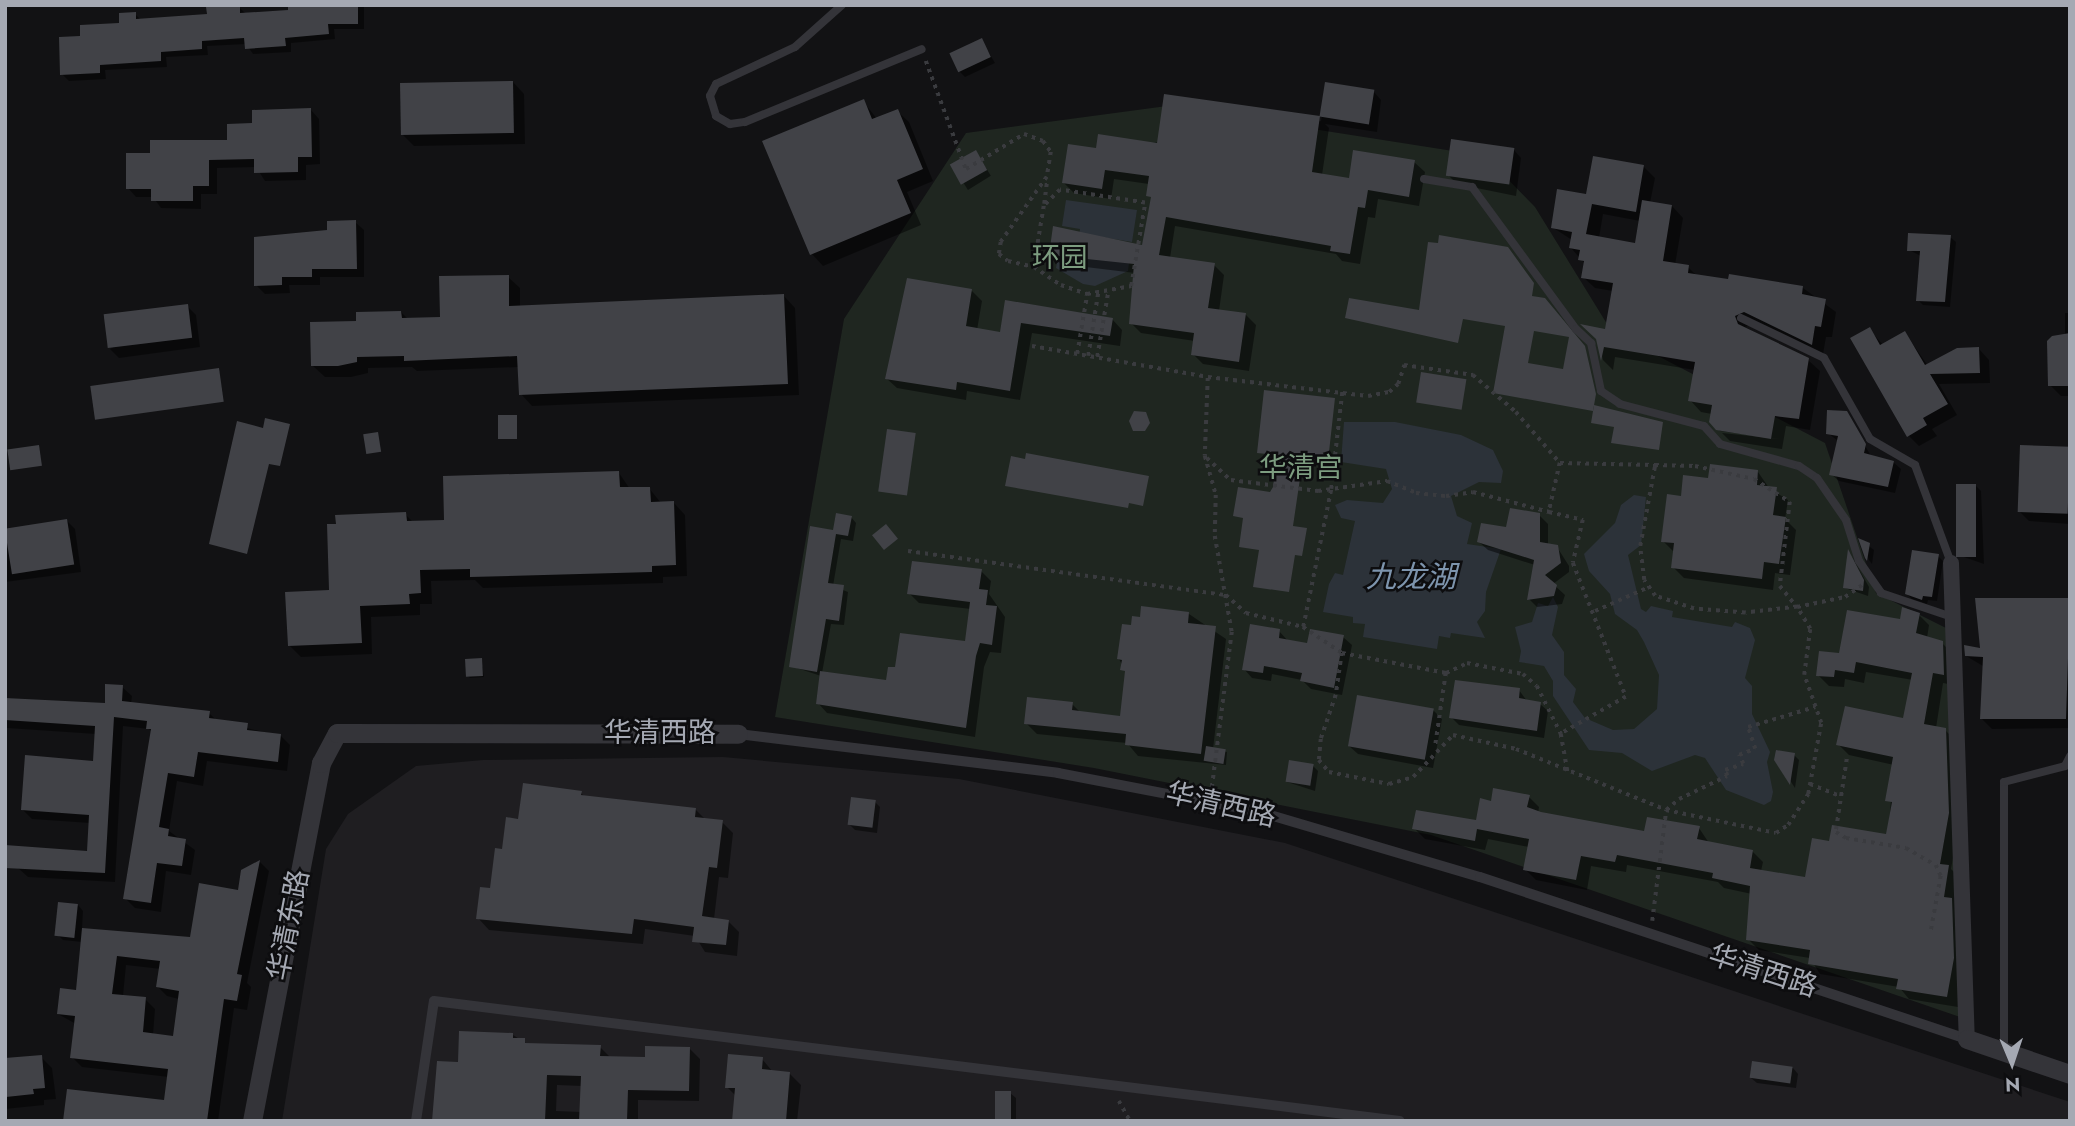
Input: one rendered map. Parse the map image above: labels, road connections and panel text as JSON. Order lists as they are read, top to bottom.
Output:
{
  "streets": {
    "street": ["华清西路", "华清东路"]
  },
  "crossings": [
    ["华清西路", "华清东路"]
  ],
  "water": ["九龙湖"],
  "parks": ["环园", "华清宫"],
  "north": "bottom"
}
